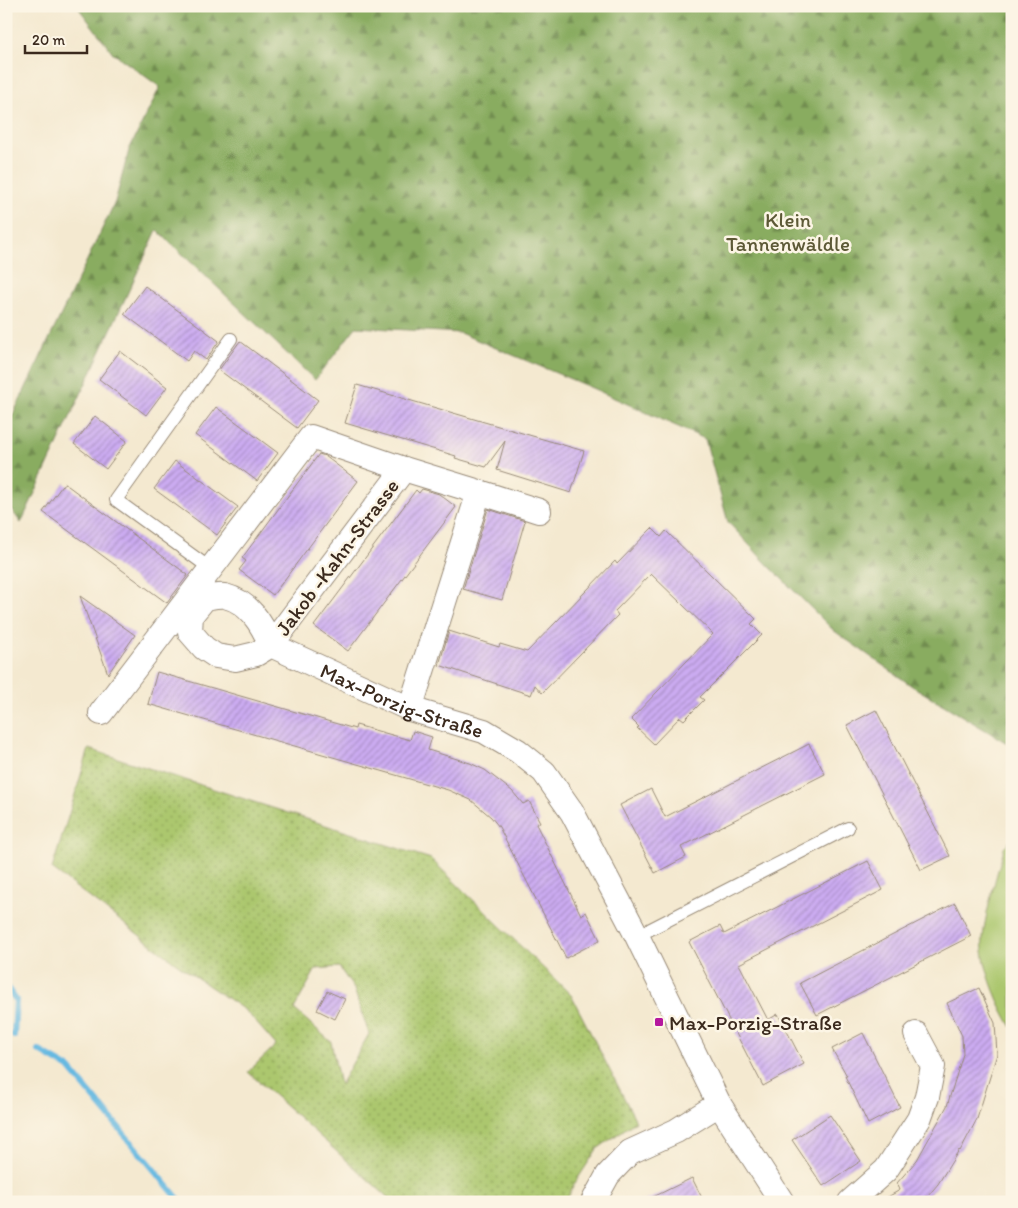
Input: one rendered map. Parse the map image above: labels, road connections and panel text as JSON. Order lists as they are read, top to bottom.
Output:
{
  "streets": {
    "street": ["Jakob -Kahn-Strasse", "Max-Porzig-Straße"]
  },
  "crossings": [
    ["Jakob -Kahn-Strasse", "Max-Porzig-Straße"]
  ],
  "parks": ["Klein Tannenwäldle"],
  "places": {
    "transit": ["Max-Porzig-Straße"]
  },
  "scale_bar": "20 m"
}
